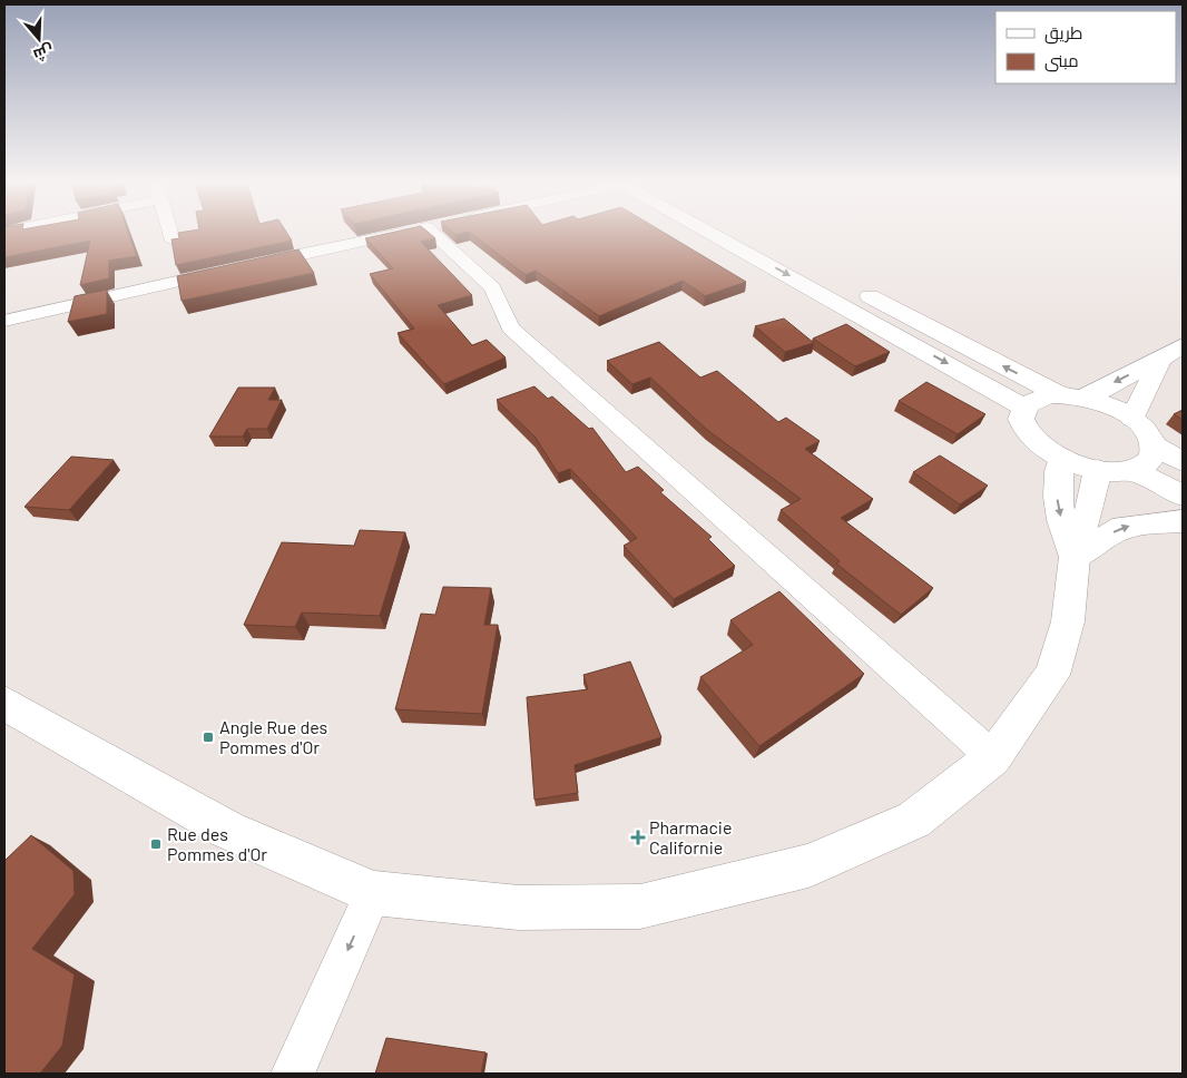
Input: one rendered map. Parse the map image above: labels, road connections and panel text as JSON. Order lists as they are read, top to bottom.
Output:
{
  "places": {
    "transit": ["Angle Rue des Pommes d'Or", "Rue des Pommes d'Or"],
    "health": ["Pharmacie Californie"]
  },
  "legend": ["طريق", "مبنى"],
  "north": "bottom"
}
